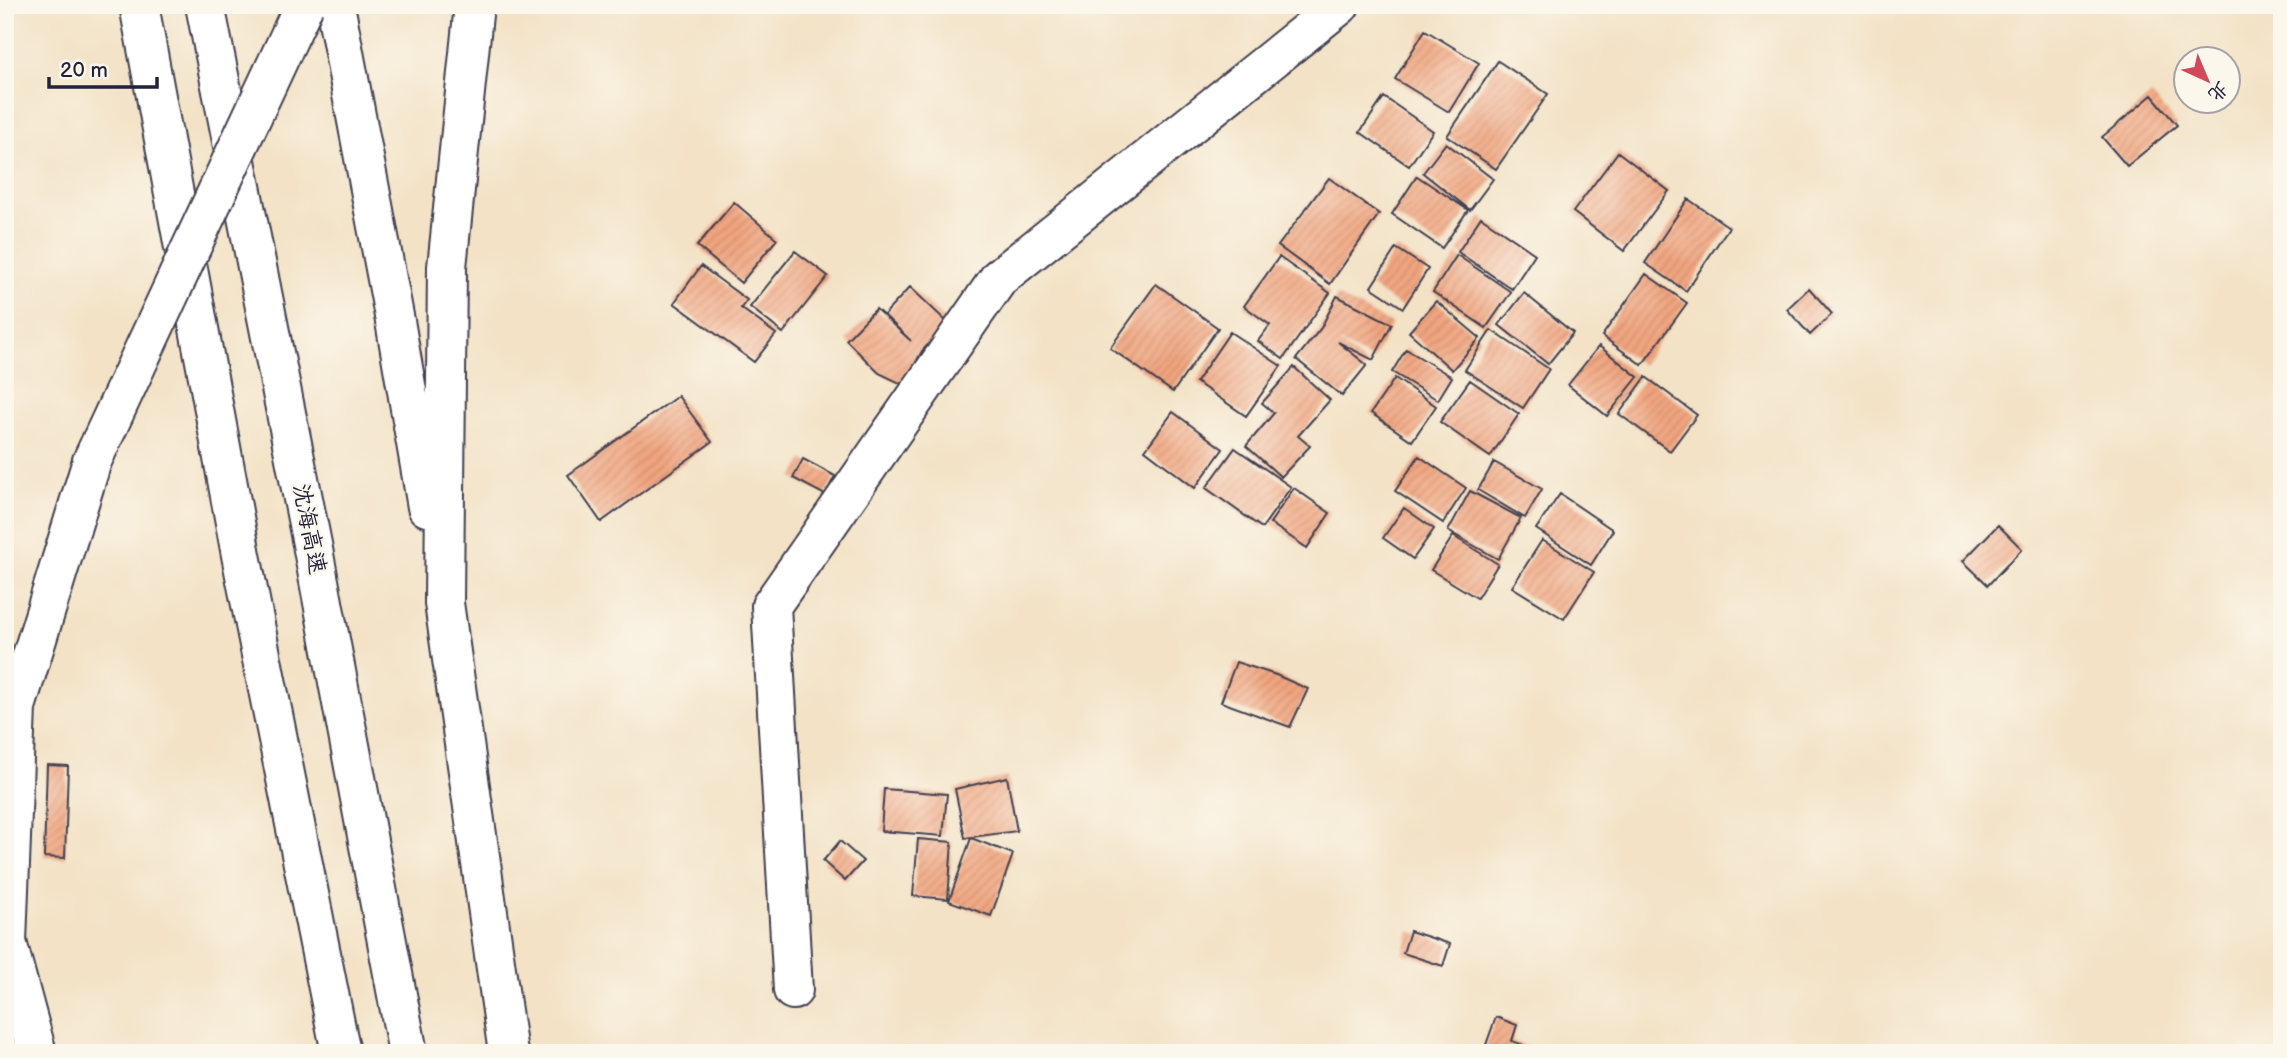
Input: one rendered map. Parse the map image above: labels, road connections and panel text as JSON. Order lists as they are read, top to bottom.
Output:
{
  "streets": {
    "main road": ["沈海高速"]
  },
  "scale_bar": "20 m",
  "north": "bottom right"
}
